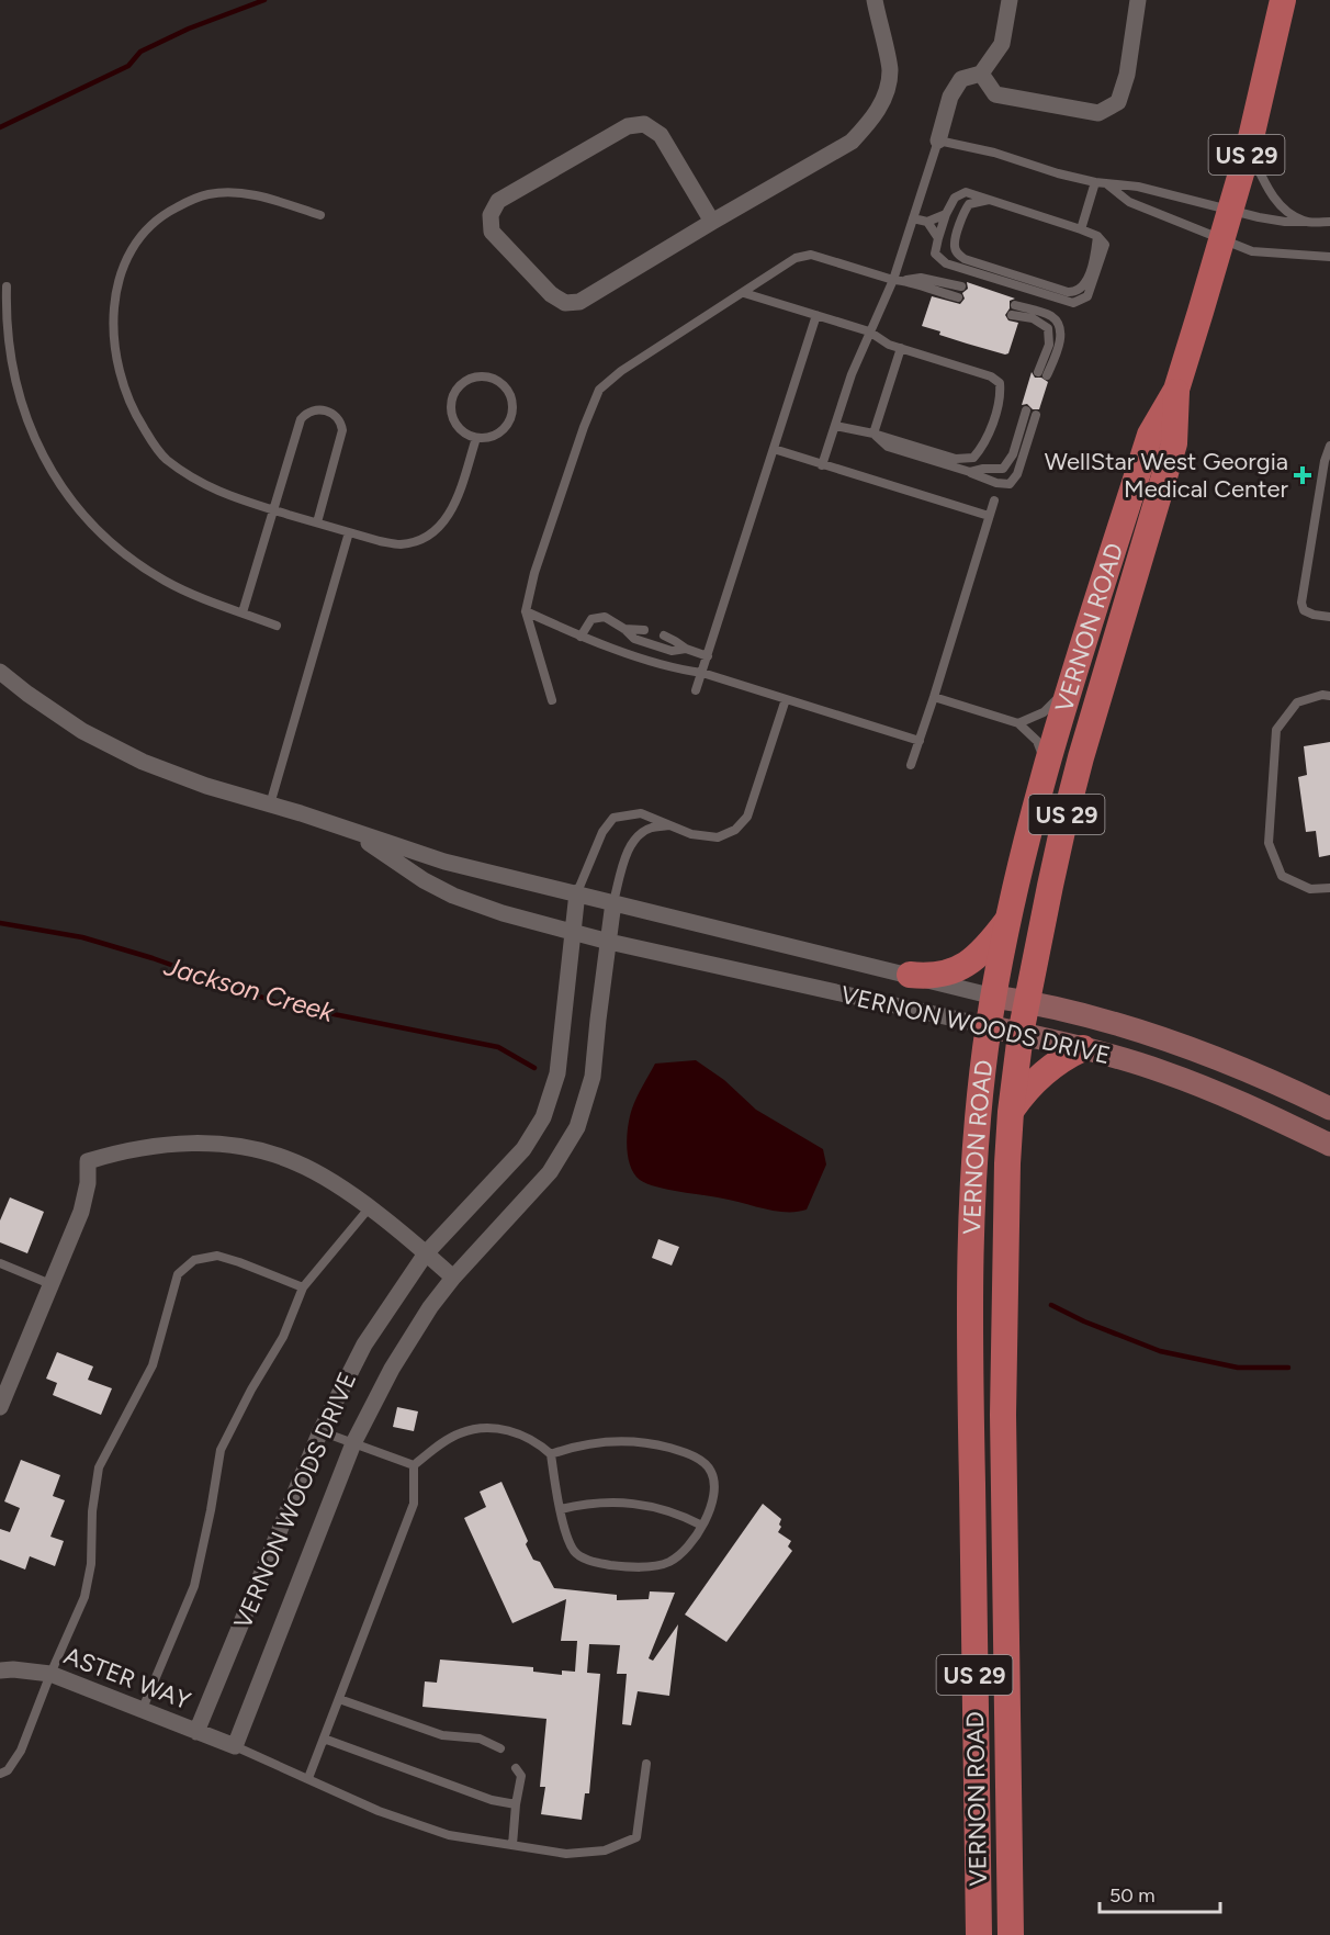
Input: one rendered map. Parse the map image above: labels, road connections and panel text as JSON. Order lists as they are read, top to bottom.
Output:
{
  "streets": {
    "main road": ["US 29", "VERNON ROAD"],
    "street": ["VERNON WOODS DRIVE", "ASTER WAY"]
  },
  "crossings": [
    ["VERNON ROAD", "VERNON WOODS DRIVE"],
    ["VERNON WOODS DRIVE", "ASTER WAY"]
  ],
  "water": ["Jackson Creek"],
  "places": {
    "health": ["WellStar West Georgia Medical Center"]
  },
  "scale_bar": "50 m"
}
